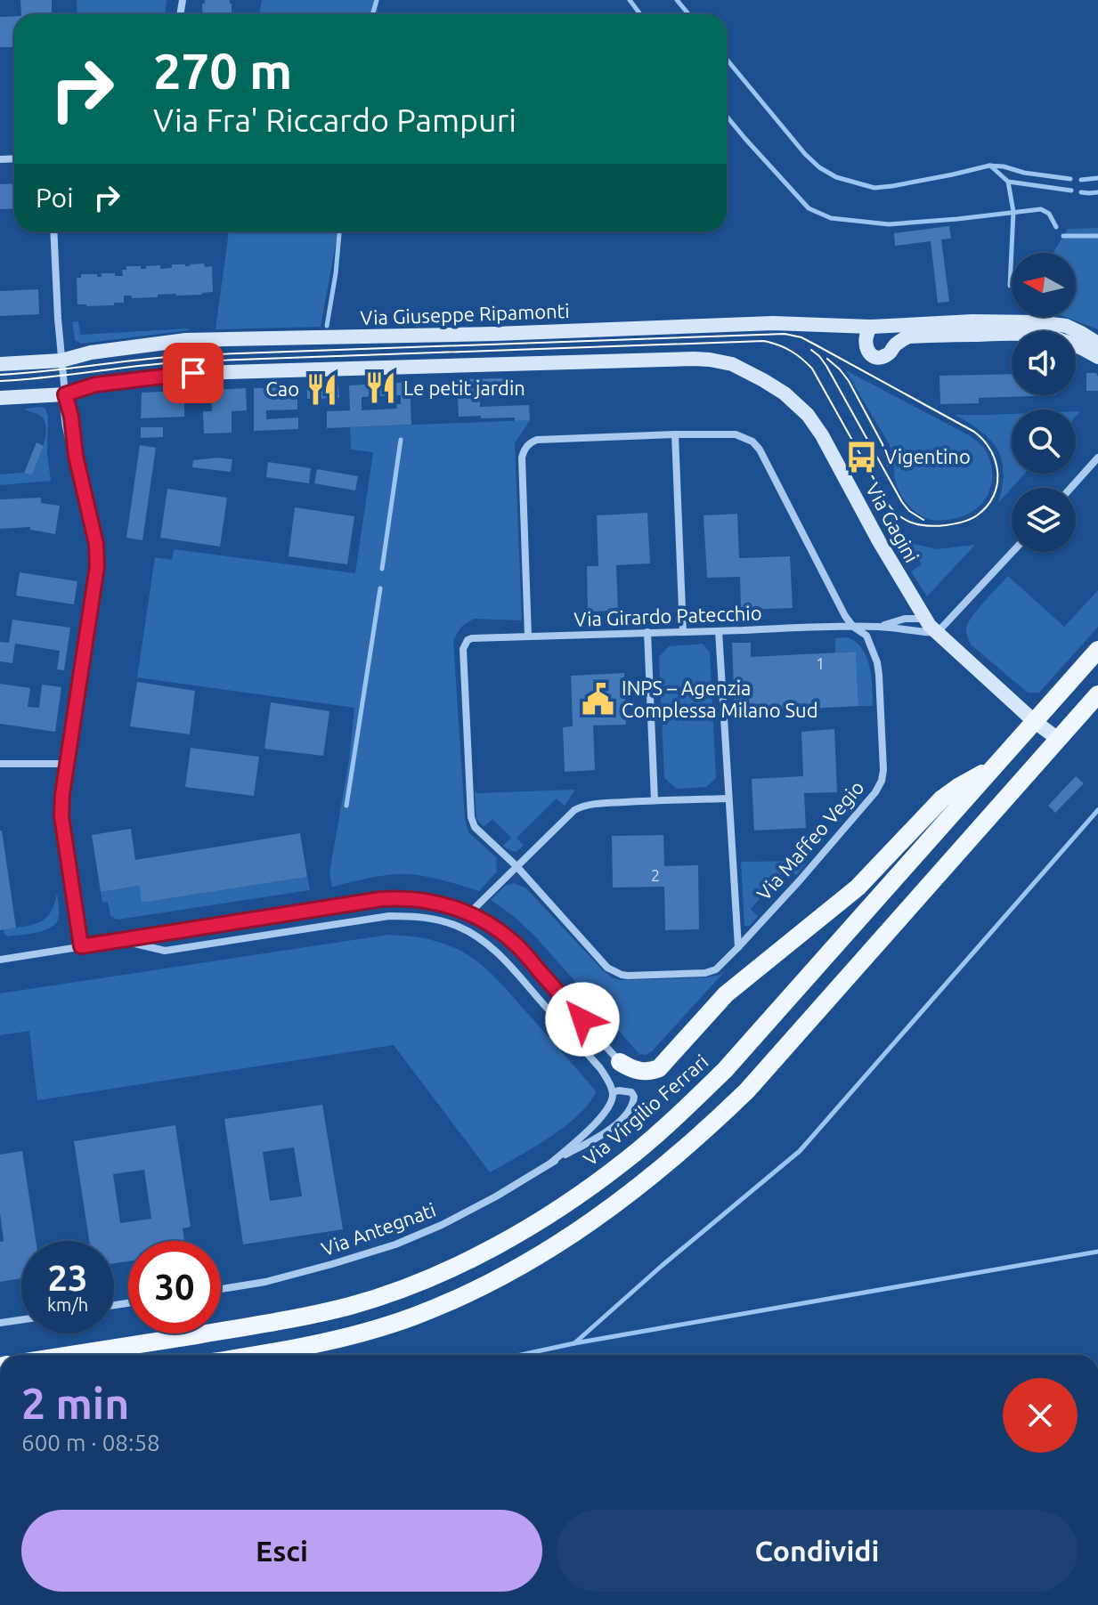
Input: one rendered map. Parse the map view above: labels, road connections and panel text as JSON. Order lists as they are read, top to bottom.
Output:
{
  "streets": {
    "main road": ["Via Virgilio Ferrari"],
    "street": [
      "Via Giuseppe Ripamonti",
      "Via Gagini",
      "Via Girardo Patecchio",
      "Via Maffeo Vegio",
      "Via Antegnati"
    ]
  },
  "crossings": [
    ["Via Gagini", "Via Girardo Patecchio"],
    ["Via Gagini", "Via Virgilio Ferrari"],
    ["Via Girardo Patecchio", "Via Maffeo Vegio"]
  ],
  "places": {
    "restaurant": ["Le petit jardin", "Cao"],
    "bus stop": ["Vigentino"],
    "public building": ["INPS – Agenzia Complessa Milano Sud"]
  },
  "house_numbers": ["1", "2"],
  "north": "left",
  "page": {
    "turn": ["270 m", "Via Fra' Riccardo Pampuri"],
    "then": "Poi",
    "speed": "23 km/h",
    "limit": "30",
    "heading": ["2 min", "600 m · 08:58"],
    "buttons": ["Esci", "Condividi"]
  }
}
